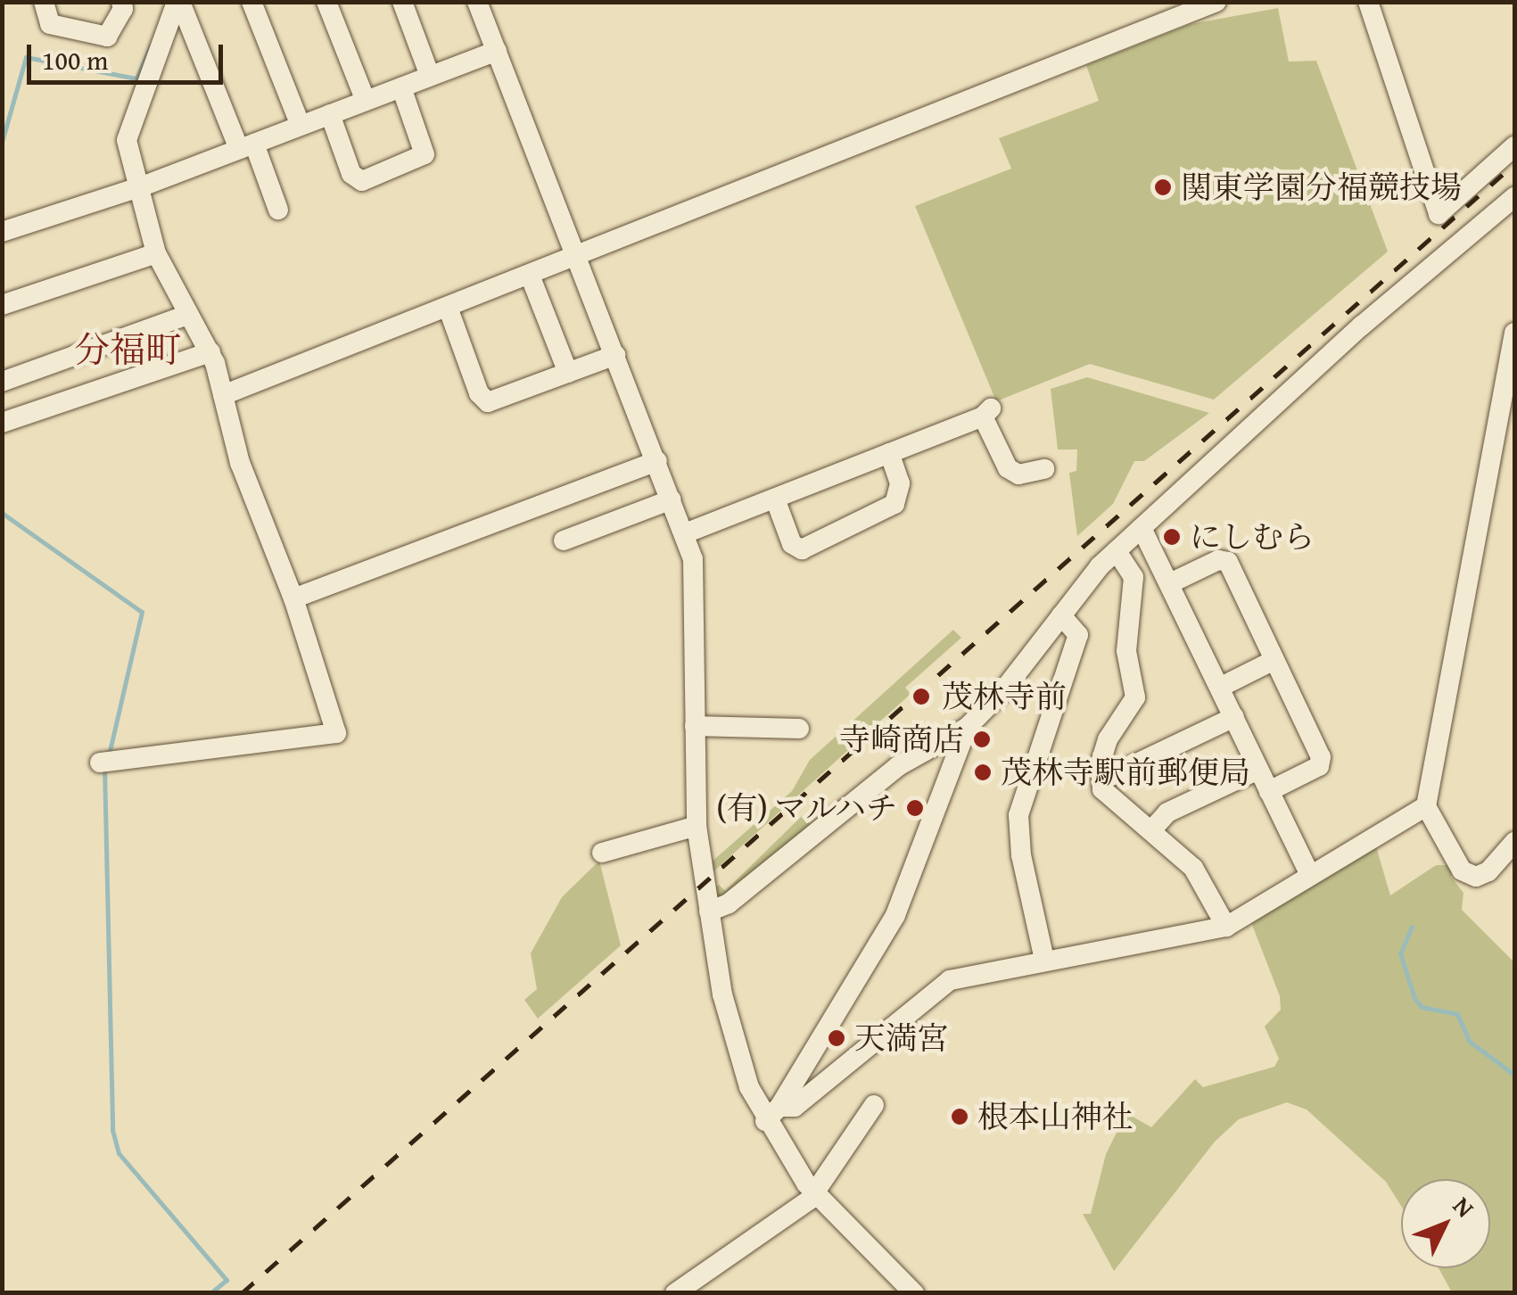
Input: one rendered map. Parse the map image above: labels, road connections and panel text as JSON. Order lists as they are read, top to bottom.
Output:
{
  "districts": ["分福町"],
  "places": [
    "関東学園分福競技場",
    "にしむら",
    "茂林寺前",
    "寺崎商店",
    "茂林寺駅前郵便局",
    "(有) マルハチ",
    "天満宮",
    "根本山神社"
  ],
  "scale_bar": "100 m",
  "north": "top right"
}
